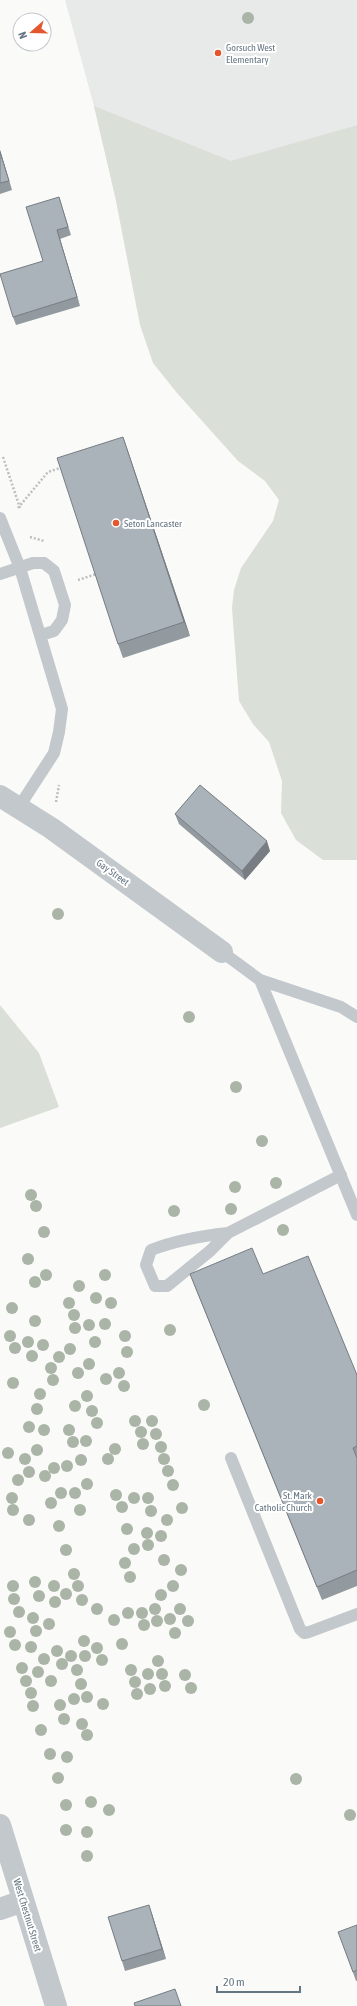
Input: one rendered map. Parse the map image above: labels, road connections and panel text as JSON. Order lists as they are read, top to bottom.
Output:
{
  "streets": {
    "street": ["Gay Street", "West Chestnut Street"]
  },
  "places": ["Gorsuch West Elementary", "Seton Lancaster", "St. Mark Catholic Church"],
  "scale_bar": "20 m",
  "north": "left"
}
